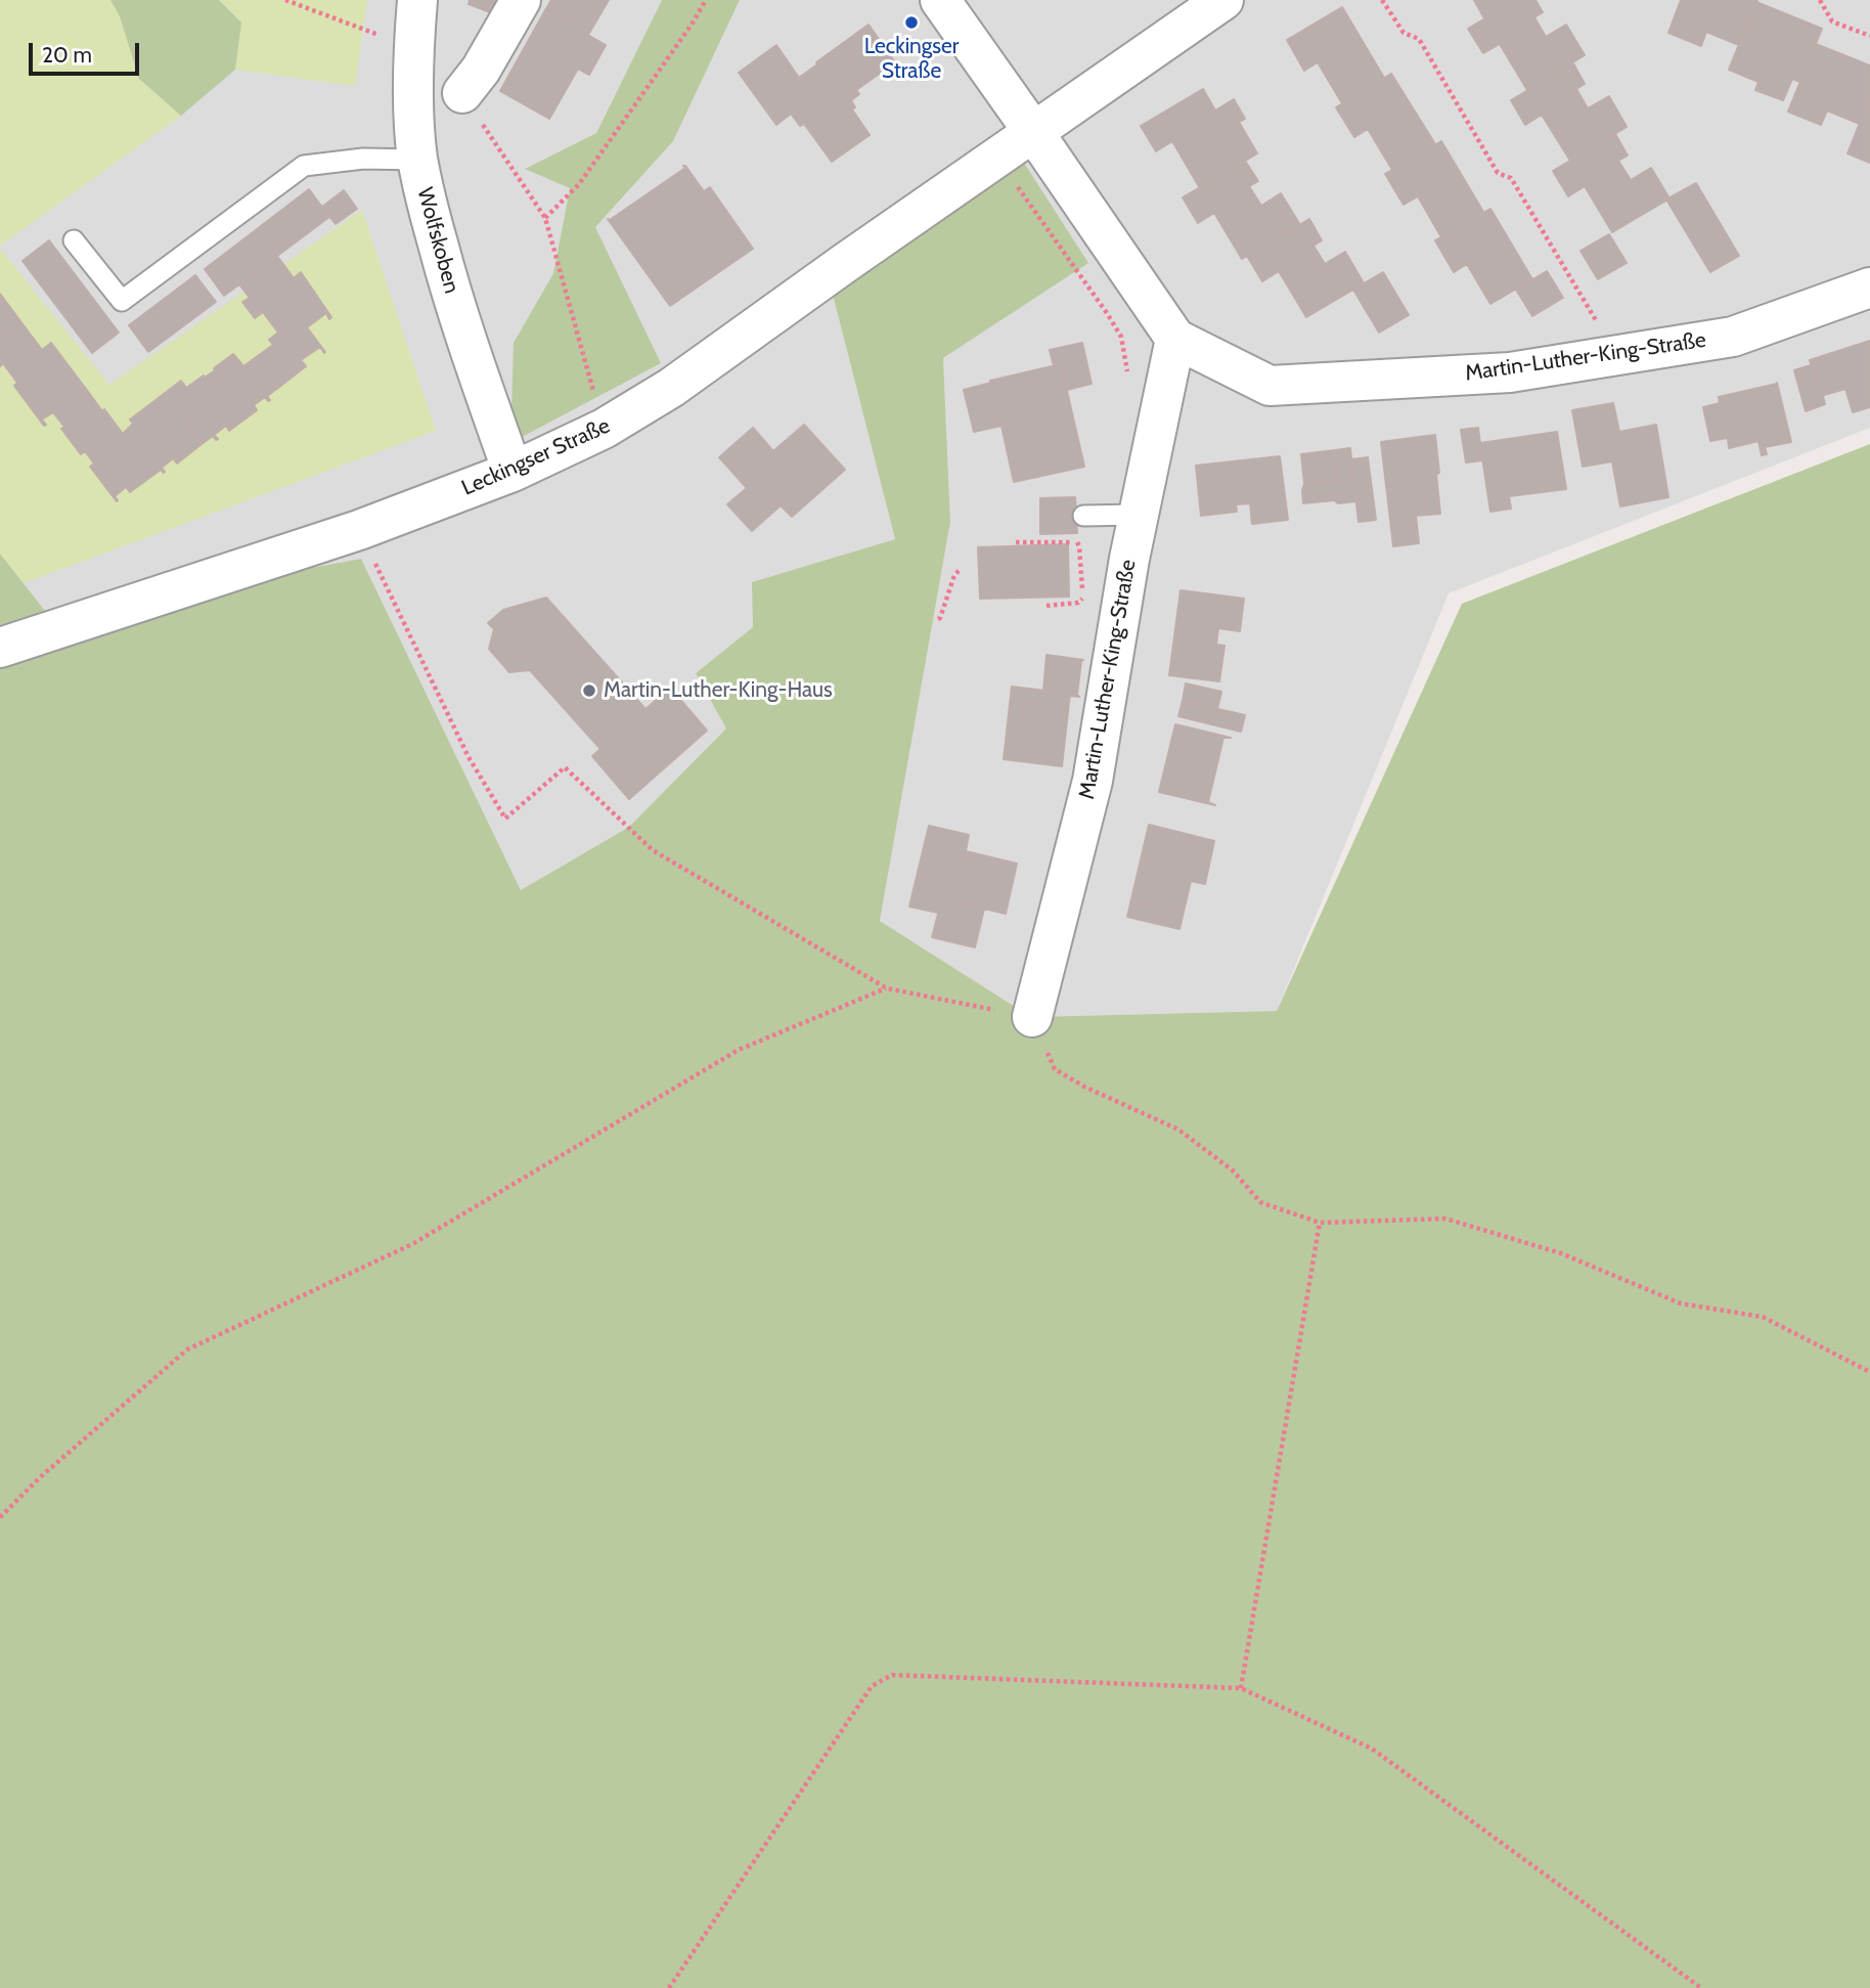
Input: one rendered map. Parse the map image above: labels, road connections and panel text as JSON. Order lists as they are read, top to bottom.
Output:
{
  "streets": {
    "street": ["Wolfskoben", "Martin-Luther-King-Straße", "Leckingser Straße"]
  },
  "crossings": [
    ["Wolfskoben", "Leckingser Straße"],
    ["Martin-Luther-King-Straße", "Leckingser Straße"]
  ],
  "places": ["Leckingser Straße", "Martin-Luther-King-Haus"],
  "scale_bar": "20 m"
}
